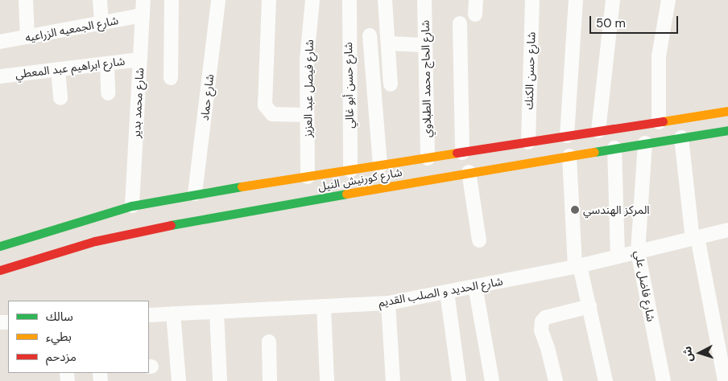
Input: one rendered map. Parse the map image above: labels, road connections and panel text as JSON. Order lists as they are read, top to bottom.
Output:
{
  "streets": {
    "highway": ["شارع كورنيش النيل"],
    "street": [
      "شارع الجمعيه الزراعيه",
      "شارع ابراهيم عبد المعطي",
      "شارع حسن الكنك",
      "شارع الحاج محمد الطبلاوي",
      "شارع حسن أبو غالي",
      "شارع فيصل عبد العزيز",
      "شارع حماد",
      "شارع محمد بدير",
      "شارع فاضل علي",
      "شارع الحديد و الصلب القديم"
    ]
  },
  "crossings": [
    ["شارع الجمعيه الزراعيه", "شارع محمد بدير"],
    ["شارع ابراهيم عبد المعطي", "شارع محمد بدير"],
    ["شارع حسن الكنك", "شارع كورنيش النيل"],
    ["شارع الحاج محمد الطبلاوي", "شارع كورنيش النيل"],
    ["شارع حسن أبو غالي", "شارع كورنيش النيل"],
    ["شارع فيصل عبد العزيز", "شارع كورنيش النيل"],
    ["شارع حماد", "شارع كورنيش النيل"],
    ["شارع محمد بدير", "شارع كورنيش النيل"],
    ["شارع كورنيش النيل", "شارع فاضل علي"],
    ["شارع فاضل علي", "شارع الحديد و الصلب القديم"]
  ],
  "places": ["المركز الهندسي"],
  "legend": ["سالك", "بطيء", "مزدحم"],
  "scale_bar": "50 m",
  "north": "left"
}
